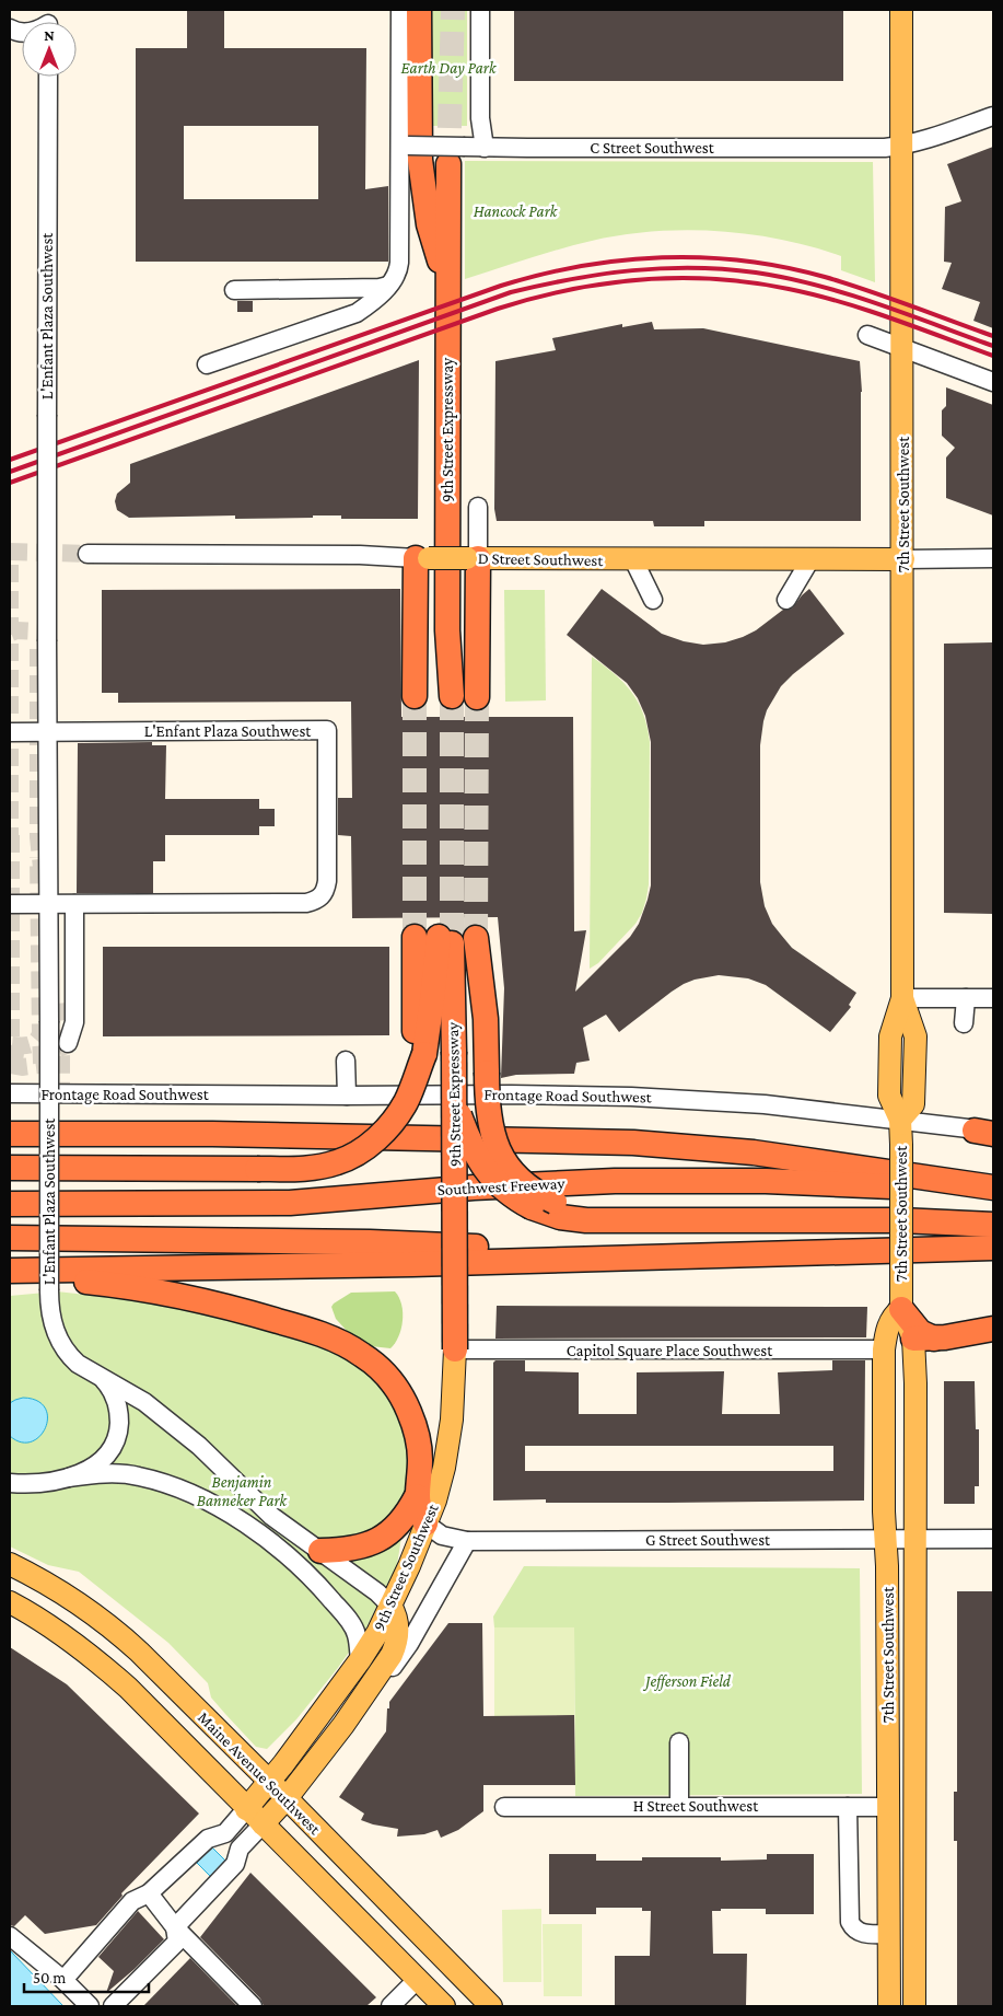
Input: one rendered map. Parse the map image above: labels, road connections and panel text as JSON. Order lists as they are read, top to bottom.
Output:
{
  "streets": {
    "highway": ["9th Street Expressway", "Southwest Freeway"],
    "main road": [
      "7th Street Southwest",
      "D Street Southwest",
      "9th Street Southwest",
      "Maine Avenue Southwest"
    ],
    "street": [
      "C Street Southwest",
      "L'Enfant Plaza Southwest",
      "Frontage Road Southwest",
      "Capitol Square Place Southwest",
      "G Street Southwest",
      "H Street Southwest"
    ]
  },
  "crossings": [
    ["C Street Southwest", "7th Street Southwest"],
    ["L'Enfant Plaza Southwest", "9th Street Southwest"],
    ["9th Street Expressway", "Capitol Square Place Southwest"],
    ["9th Street Expressway", "9th Street Southwest"],
    ["7th Street Southwest", "D Street Southwest"],
    ["7th Street Southwest", "Frontage Road Southwest"],
    ["7th Street Southwest", "Capitol Square Place Southwest"],
    ["7th Street Southwest", "G Street Southwest"],
    ["7th Street Southwest", "H Street Southwest"],
    ["Capitol Square Place Southwest", "9th Street Southwest"],
    ["G Street Southwest", "9th Street Southwest"],
    ["9th Street Southwest", "Maine Avenue Southwest"]
  ],
  "parks": [
    "Earth Day Park",
    "Hancock Park",
    "Benjamin Banneker Park",
    "Jefferson Field"
  ],
  "scale_bar": "50 m",
  "north": "top"
}
